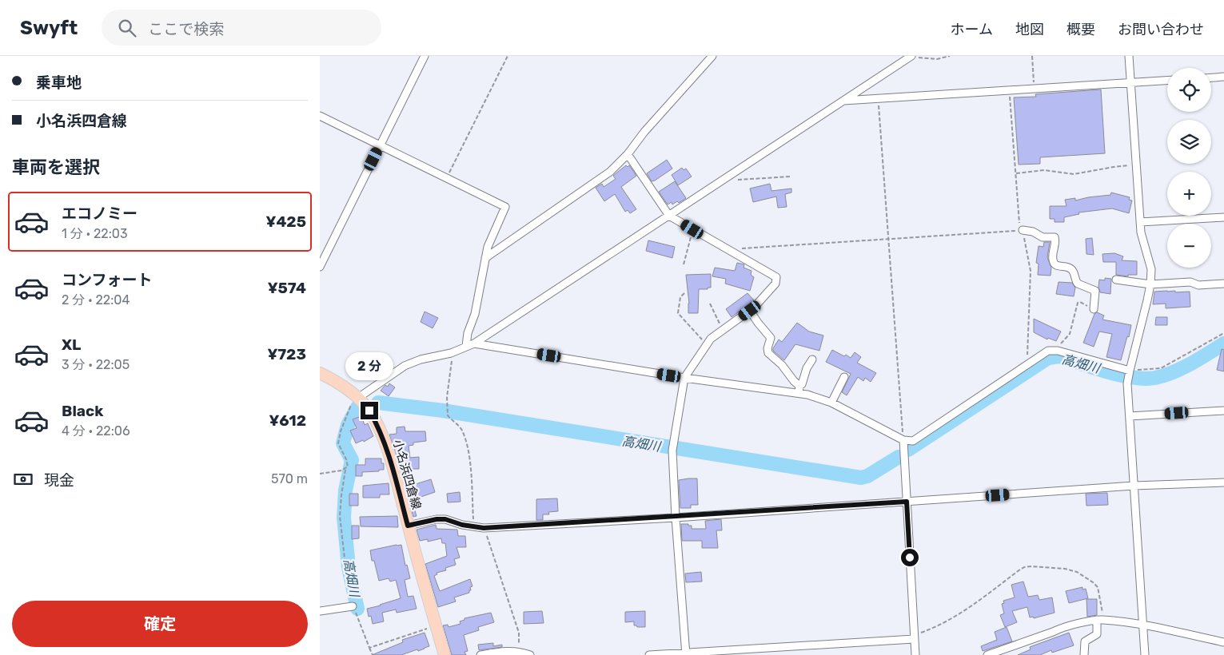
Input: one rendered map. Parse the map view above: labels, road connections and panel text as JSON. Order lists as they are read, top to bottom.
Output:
{
  "streets": {
    "main road": ["小名浜四倉線"]
  },
  "water": ["高畑川"],
  "page": {
    "header": "Swyft",
    "search": "ここで検索",
    "nav": [
      "ホーム",
      "地図",
      "概要",
      "お問い合わせ"
    ],
    "banner": ["乗車地", "小名浜四倉線"],
    "map_buttons": ["+", "−"],
    "heading": "車両を選択",
    "list": [
      {
        "name": "エコノミー",
        "note": "1 分 · 22:03",
        "value": "¥425"
      },
      {
        "name": "コンフォート",
        "note": "2 分 · 22:04",
        "value": "¥574"
      },
      {
        "name": "XL",
        "note": "3 分 · 22:05",
        "value": "¥723"
      },
      {
        "name": "Black",
        "note": "4 分 · 22:06",
        "value": "¥612"
      }
    ],
    "bubble": "2 分",
    "pay": ["現金", "570 m"],
    "buttons": "確定"
  }
}
